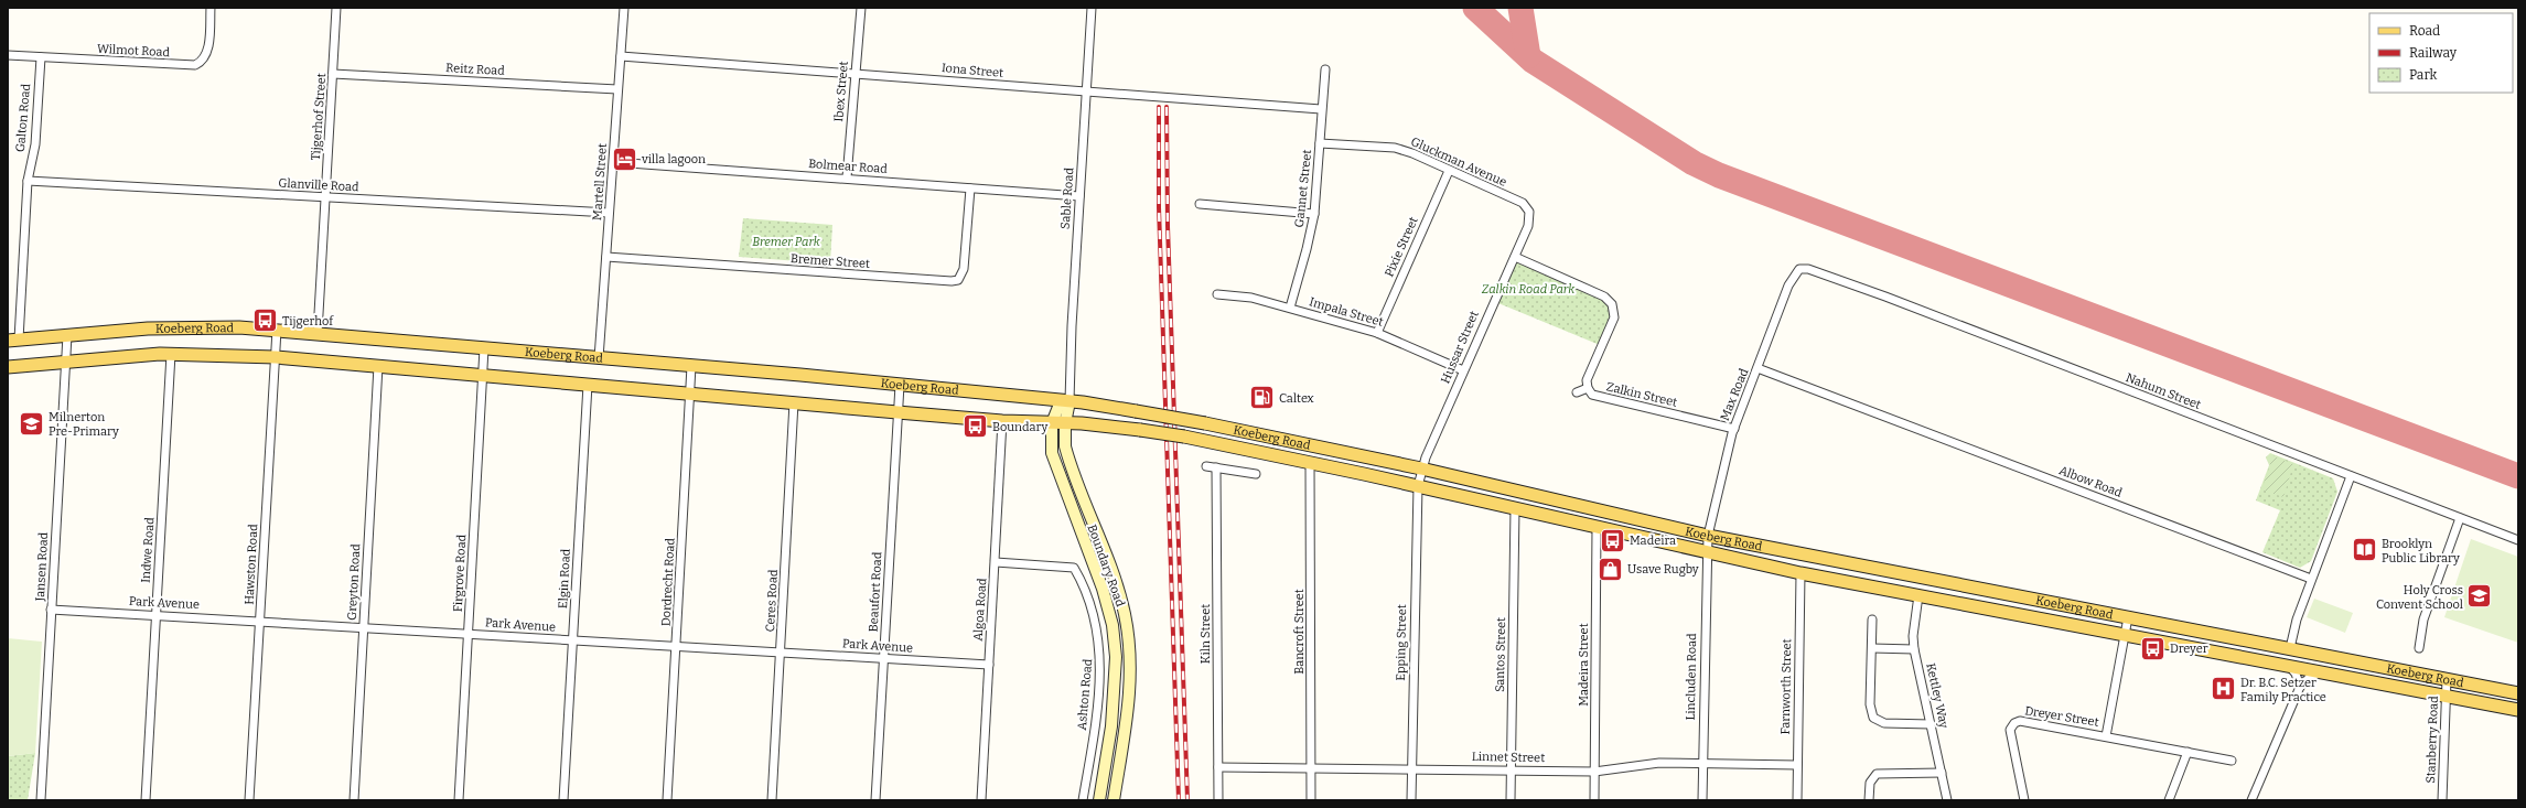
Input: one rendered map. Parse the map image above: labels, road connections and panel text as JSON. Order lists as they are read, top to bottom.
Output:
{
  "streets": {
    "main road": ["Koeberg Road", "Boundary Road"],
    "street": [
      "Wilmot Road",
      "Reitz Road",
      "Iona Street",
      "Ibex Street",
      "Tijgerhof Street",
      "Galton Road",
      "Gluckman Avenue",
      "Bolmear Road",
      "Martell Street",
      "Glanville Road",
      "Gannet Street",
      "Sable Road",
      "Pixie Street",
      "Bremer Street",
      "Impala Street",
      "Hussar Street",
      "Nahum Street",
      "Zalkin Street",
      "Max Road",
      "Albow Road",
      "Indwe Road",
      "Hawston Road",
      "Jansen Road",
      "Firgrove Road",
      "Elgin Road",
      "Greyton Road",
      "Dordrecht Road",
      "Beaufort Road",
      "Ceres Road",
      "Park Avenue",
      "Algoa Road",
      "Bancroft Street",
      "Kiln Street",
      "Epping Street",
      "Santos Street",
      "Madeira Street",
      "Lincluden Road",
      "Farnworth Street",
      "Ashton Road",
      "Kettley Way",
      "Dreyer Street",
      "Stanberry Road",
      "Linnet Street"
    ]
  },
  "crossings": [
    ["Wilmot Road", "Galton Road"],
    ["Reitz Road", "Tijgerhof Street"],
    ["Reitz Road", "Martell Street"],
    ["Iona Street", "Ibex Street"],
    ["Iona Street", "Martell Street"],
    ["Iona Street", "Gannet Street"],
    ["Iona Street", "Sable Road"],
    ["Ibex Street", "Bolmear Road"],
    ["Tijgerhof Street", "Glanville Road"],
    ["Tijgerhof Street", "Koeberg Road"],
    ["Galton Road", "Glanville Road"],
    ["Galton Road", "Koeberg Road"],
    ["Gluckman Avenue", "Gannet Street"],
    ["Gluckman Avenue", "Pixie Street"],
    ["Gluckman Avenue", "Hussar Street"],
    ["Bolmear Road", "Martell Street"],
    ["Bolmear Road", "Sable Road"],
    ["Bolmear Road", "Bremer Street"],
    ["Martell Street", "Glanville Road"],
    ["Martell Street", "Bremer Street"],
    ["Martell Street", "Koeberg Road"],
    ["Gannet Street", "Impala Street"],
    ["Sable Road", "Koeberg Road"],
    ["Sable Road", "Boundary Road"],
    ["Pixie Street", "Impala Street"],
    ["Impala Street", "Hussar Street"],
    ["Koeberg Road", "Hussar Street"],
    ["Koeberg Road", "Max Road"],
    ["Koeberg Road", "Indwe Road"],
    ["Koeberg Road", "Hawston Road"],
    ["Koeberg Road", "Boundary Road"],
    ["Koeberg Road", "Jansen Road"],
    ["Koeberg Road", "Firgrove Road"],
    ["Koeberg Road", "Elgin Road"],
    ["Koeberg Road", "Greyton Road"],
    ["Koeberg Road", "Dordrecht Road"],
    ["Koeberg Road", "Beaufort Road"],
    ["Koeberg Road", "Ceres Road"],
    ["Koeberg Road", "Algoa Road"],
    ["Koeberg Road", "Bancroft Street"],
    ["Koeberg Road", "Epping Street"],
    ["Koeberg Road", "Santos Street"],
    ["Koeberg Road", "Madeira Street"],
    ["Koeberg Road", "Lincluden Road"],
    ["Koeberg Road", "Farnworth Street"],
    ["Koeberg Road", "Kettley Way"],
    ["Koeberg Road", "Dreyer Street"],
    ["Koeberg Road", "Stanberry Road"],
    ["Hussar Street", "Epping Street"],
    ["Nahum Street", "Max Road"],
    ["Zalkin Street", "Max Road"],
    ["Max Road", "Albow Road"],
    ["Max Road", "Lincluden Road"],
    ["Indwe Road", "Park Avenue"],
    ["Hawston Road", "Park Avenue"],
    ["Jansen Road", "Park Avenue"],
    ["Firgrove Road", "Park Avenue"],
    ["Elgin Road", "Park Avenue"],
    ["Greyton Road", "Park Avenue"],
    ["Dordrecht Road", "Park Avenue"],
    ["Beaufort Road", "Park Avenue"],
    ["Ceres Road", "Park Avenue"],
    ["Park Avenue", "Algoa Road"],
    ["Algoa Road", "Ashton Road"],
    ["Bancroft Street", "Linnet Street"],
    ["Kiln Street", "Linnet Street"],
    ["Epping Street", "Linnet Street"],
    ["Santos Street", "Linnet Street"],
    ["Madeira Street", "Linnet Street"],
    ["Lincluden Road", "Linnet Street"],
    ["Farnworth Street", "Linnet Street"]
  ],
  "parks": ["Bremer Park", "Zalkin Road Park"],
  "places": {
    "hotel": ["villa lagoon"],
    "bus stop": [
      "Tijgerhof",
      "Boundary",
      "Madeira",
      "Dreyer"
    ],
    "fuel station": ["Caltex"],
    "school or university": ["Milnerton Pre-Primary", "Holy Cross Convent School"],
    "library": ["Brooklyn Public Library"],
    "shop": ["Usave Rugby"],
    "hospital": ["Dr. B.C. Setzer Family Practice"]
  },
  "legend": ["Road", "Railway", "Park"]
}
